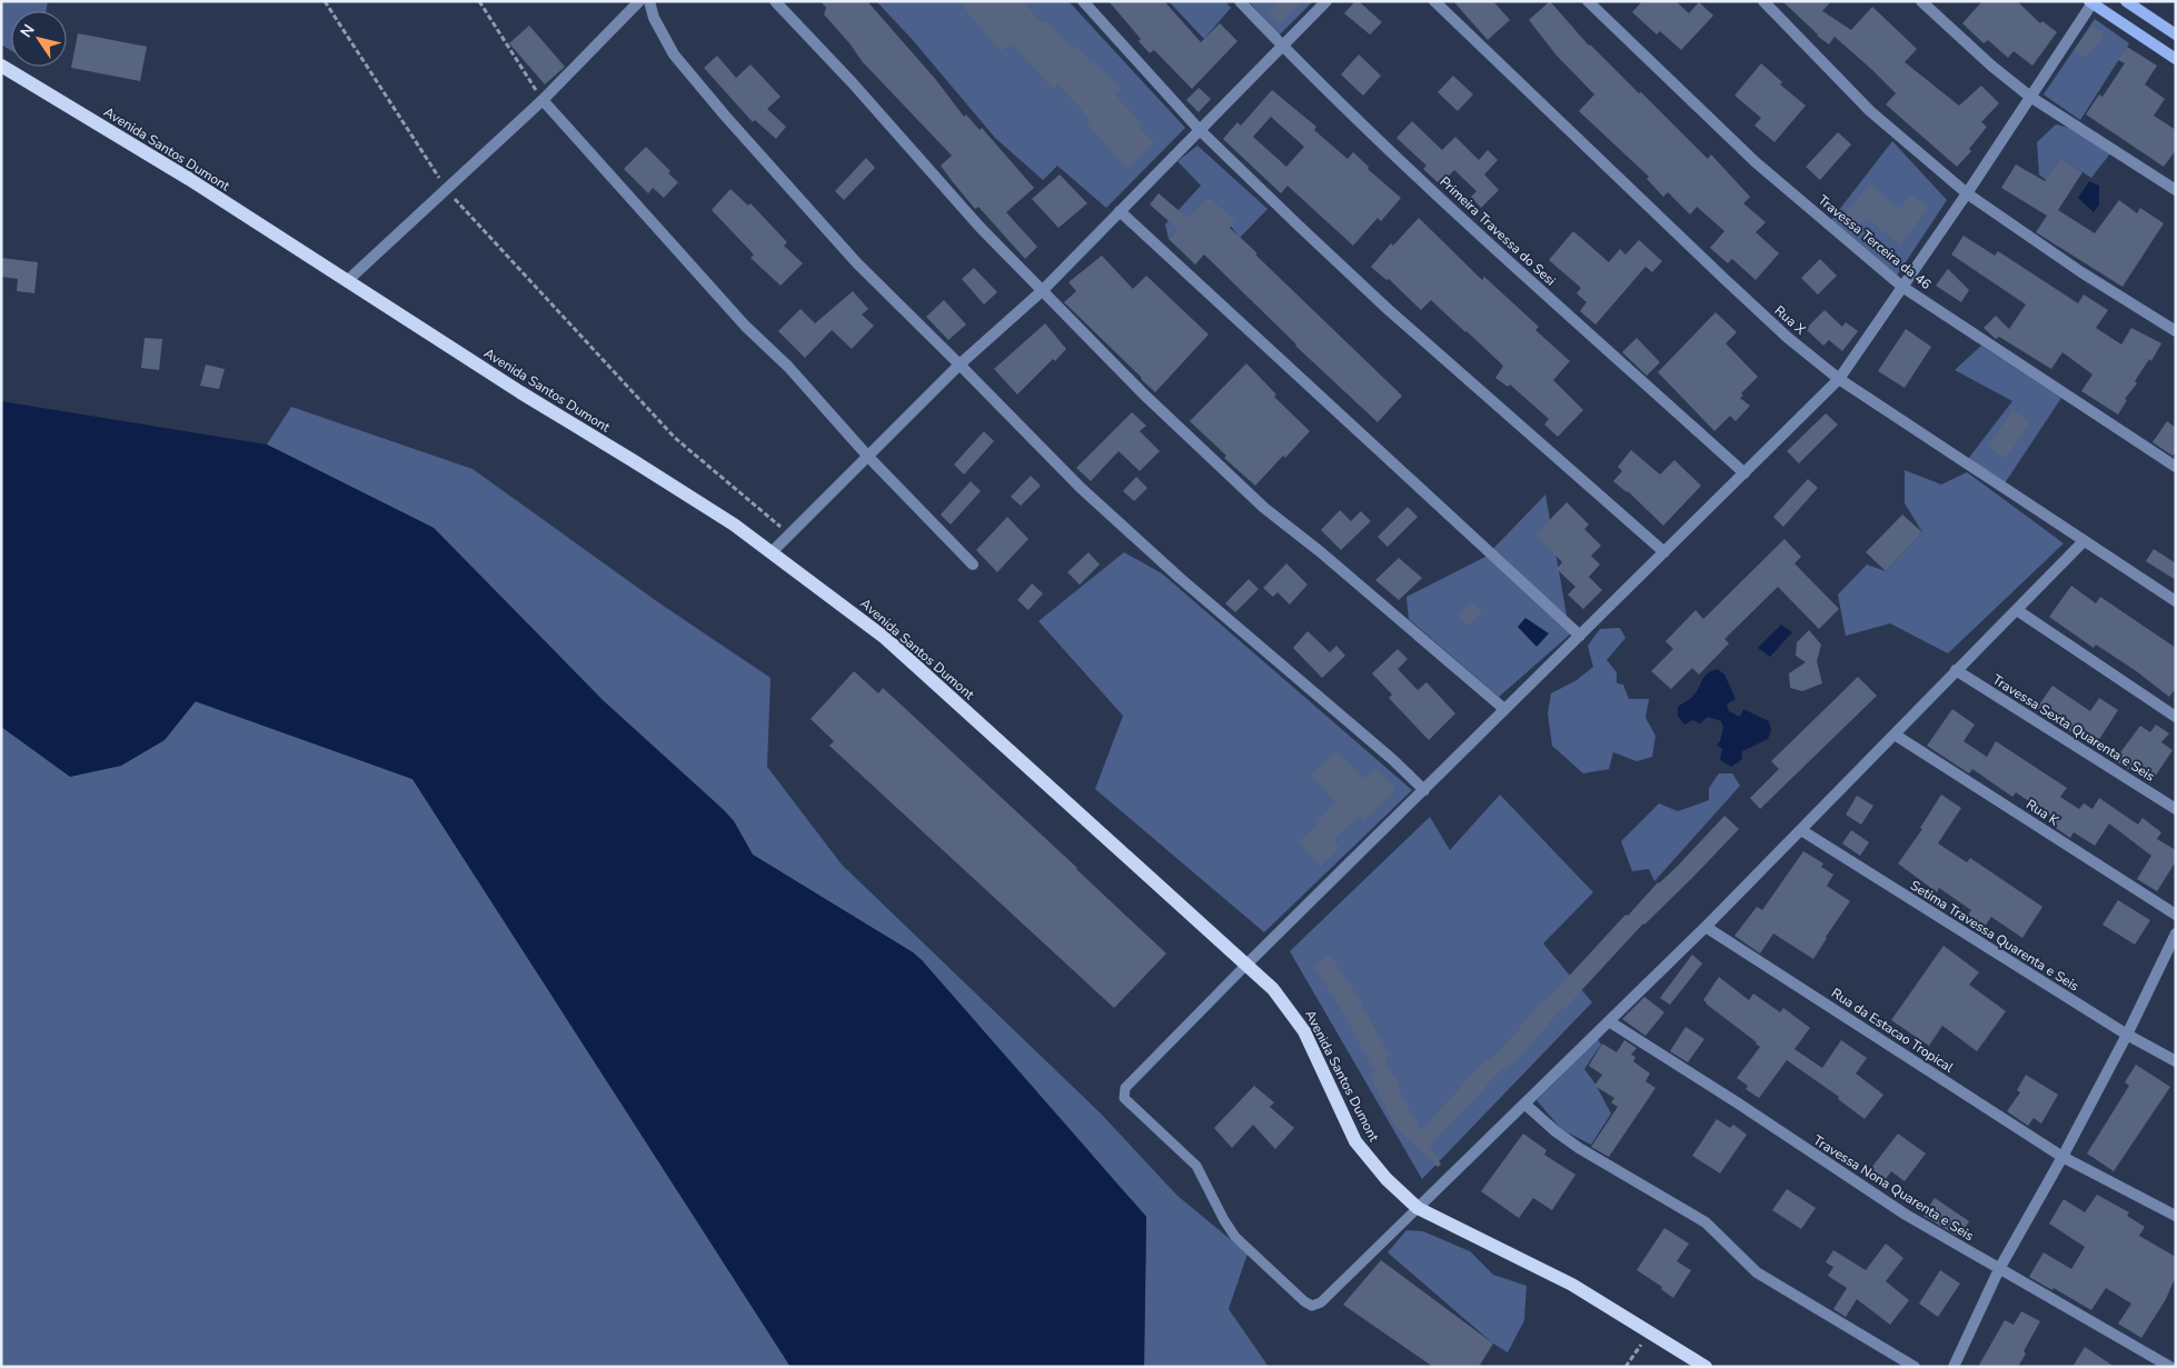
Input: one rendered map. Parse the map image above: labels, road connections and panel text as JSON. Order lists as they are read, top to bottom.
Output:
{
  "streets": {
    "main road": ["Avenida Santos Dumont"],
    "street": [
      "Primeira Travessa do Sesi",
      "Travessa Terceira da 46",
      "Rua X",
      "Travessa Sexta Quarenta e Seis",
      "Rua K",
      "Setima Travessa Quarenta e Seis",
      "Rua da Estacao Tropical",
      "Travessa Nona Quarenta e Seis"
    ]
  },
  "north": "top left"
}
